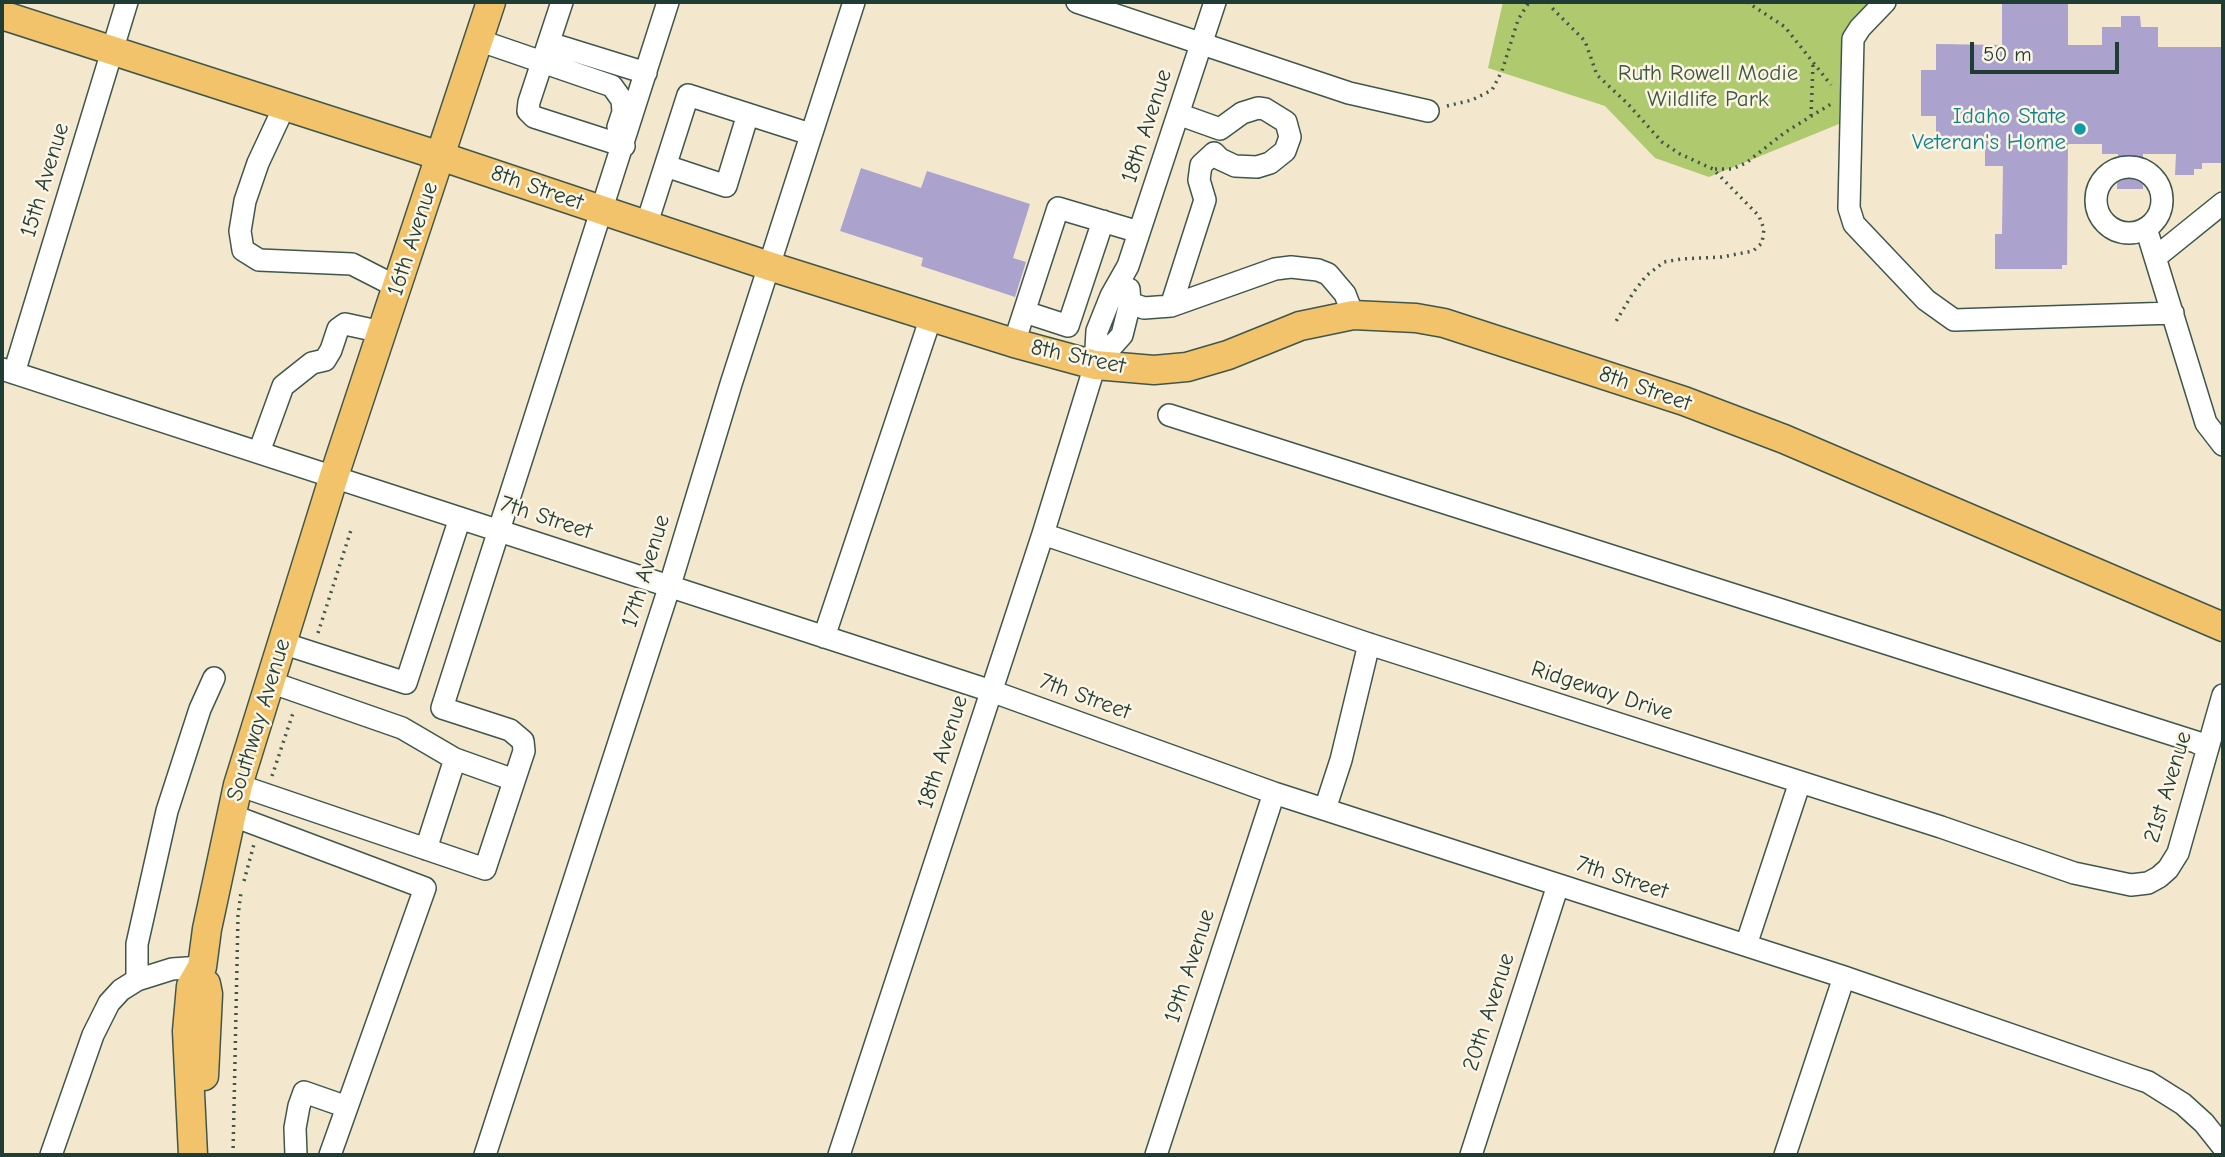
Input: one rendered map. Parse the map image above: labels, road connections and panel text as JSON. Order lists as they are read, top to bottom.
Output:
{
  "streets": {
    "main road": ["8th Street", "16th Avenue", "Southway Avenue"],
    "street": [
      "18th Avenue",
      "15th Avenue",
      "7th Street",
      "17th Avenue",
      "Ridgeway Drive",
      "21st Avenue",
      "19th Avenue",
      "20th Avenue"
    ]
  },
  "crossings": [
    ["18th Avenue", "8th Street"],
    ["18th Avenue", "7th Street"],
    ["18th Avenue", "Ridgeway Drive"],
    ["15th Avenue", "8th Street"],
    ["15th Avenue", "7th Street"],
    ["8th Street", "16th Avenue"],
    ["8th Street", "17th Avenue"],
    ["16th Avenue", "7th Street"],
    ["16th Avenue", "Southway Avenue"],
    ["7th Street", "17th Avenue"],
    ["7th Street", "Southway Avenue"],
    ["7th Street", "19th Avenue"],
    ["7th Street", "20th Avenue"],
    ["Ridgeway Drive", "21st Avenue"]
  ],
  "parks": ["Ruth Rowell Modie Wildlife Park"],
  "places": ["Idaho State Veteran's Home"],
  "scale_bar": "50 m"
}
